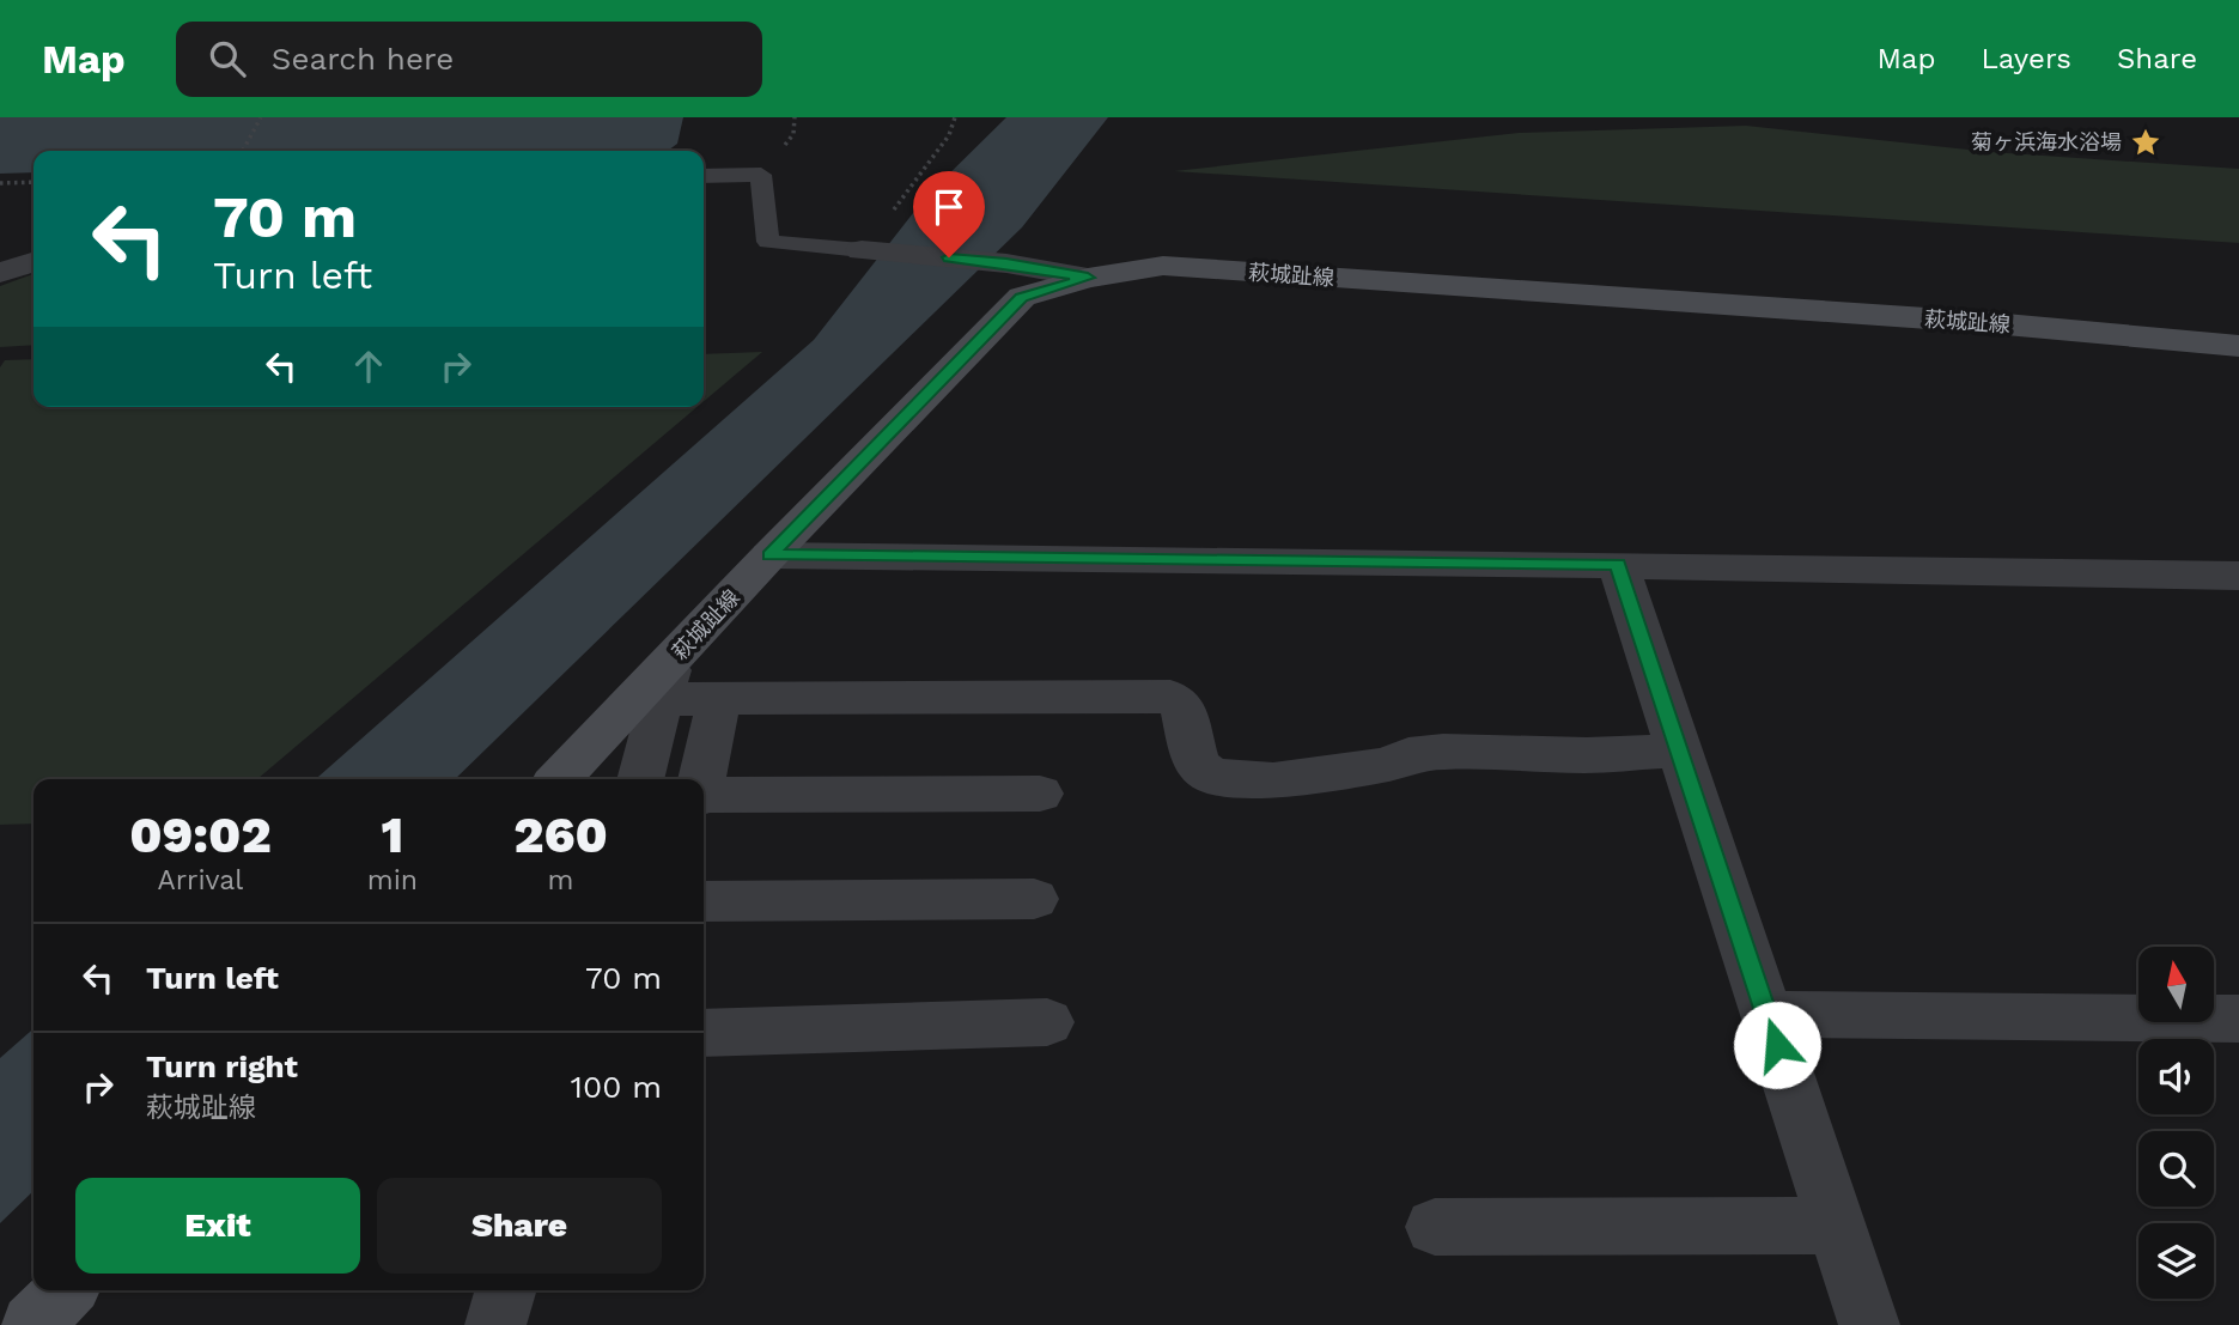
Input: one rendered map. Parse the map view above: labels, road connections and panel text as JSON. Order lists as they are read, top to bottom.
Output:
{
  "streets": {
    "main road": ["萩城趾線"]
  },
  "places": {
    "place": ["菊ヶ浜海水浴場"]
  },
  "north": "top",
  "page": {
    "header": "Map",
    "search": "Search here",
    "nav": ["Map", "Layers", "Share"],
    "turn": ["70 m", "Turn left"],
    "eta": [
      "09:02",
      "Arrival",
      "1",
      "min",
      "260",
      "m"
    ],
    "list": [
      {
        "name": "Turn left",
        "value": "70 m"
      },
      {
        "name": "Turn right",
        "note": "萩城趾線",
        "value": "100 m"
      }
    ],
    "buttons": ["Exit", "Share"]
  }
}
